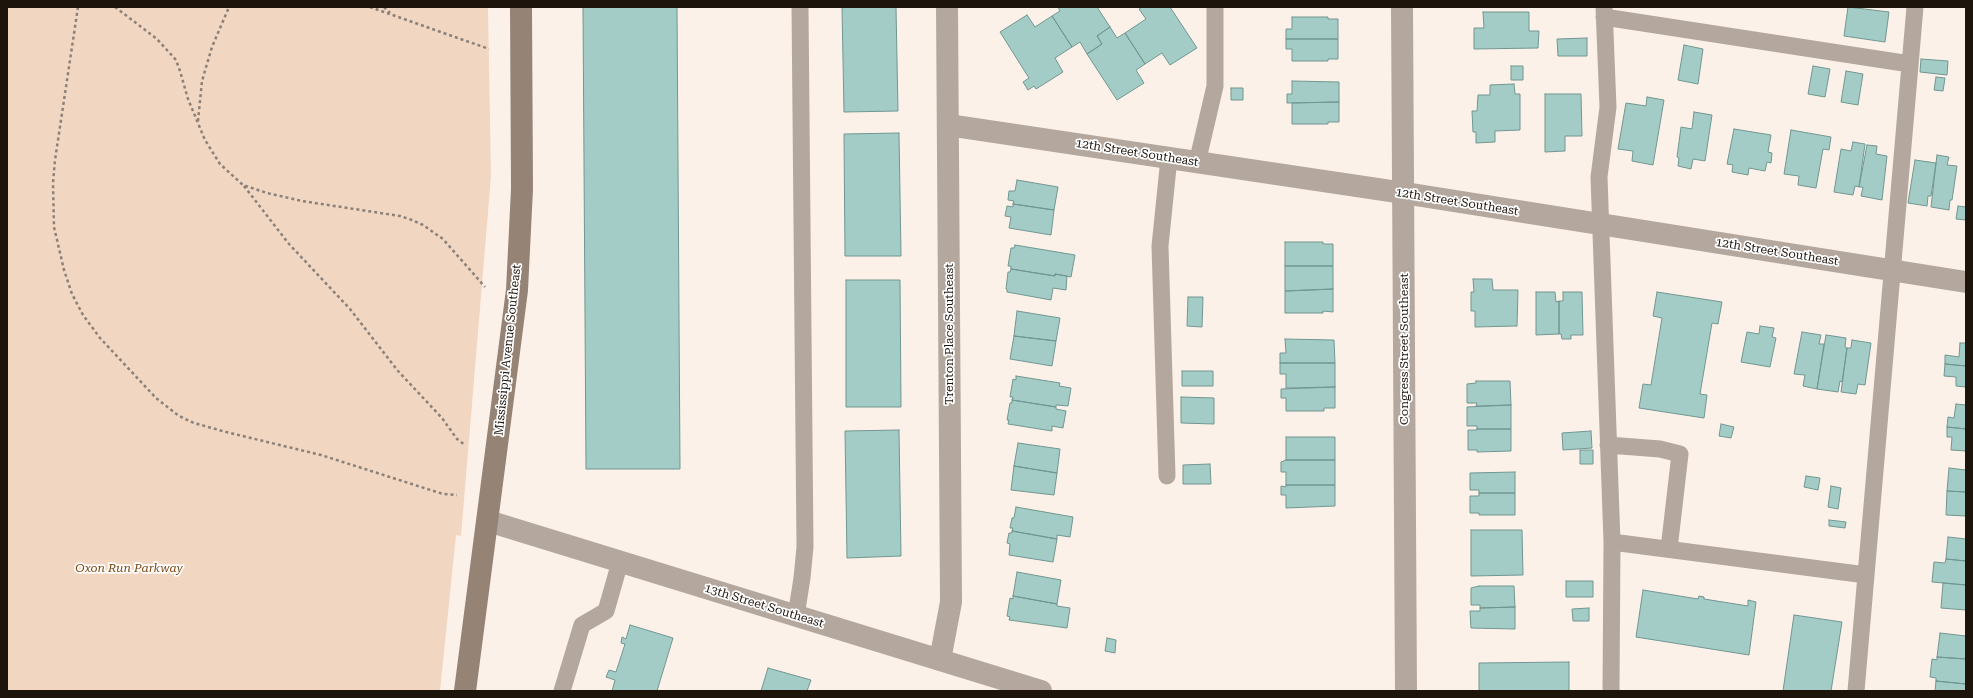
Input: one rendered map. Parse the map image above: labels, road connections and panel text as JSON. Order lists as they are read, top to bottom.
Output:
{
  "streets": {
    "main road": ["Mississippi Avenue Southeast"],
    "street": [
      "12th Street Southeast",
      "Trenton Place Southeast",
      "Congress Street Southeast",
      "13th Street Southeast"
    ]
  },
  "crossings": [
    ["12th Street Southeast", "Trenton Place Southeast"],
    ["12th Street Southeast", "Congress Street Southeast"],
    ["Trenton Place Southeast", "13th Street Southeast"],
    ["Mississippi Avenue Southeast", "13th Street Southeast"]
  ],
  "parks": ["Oxon Run Parkway"]
}
